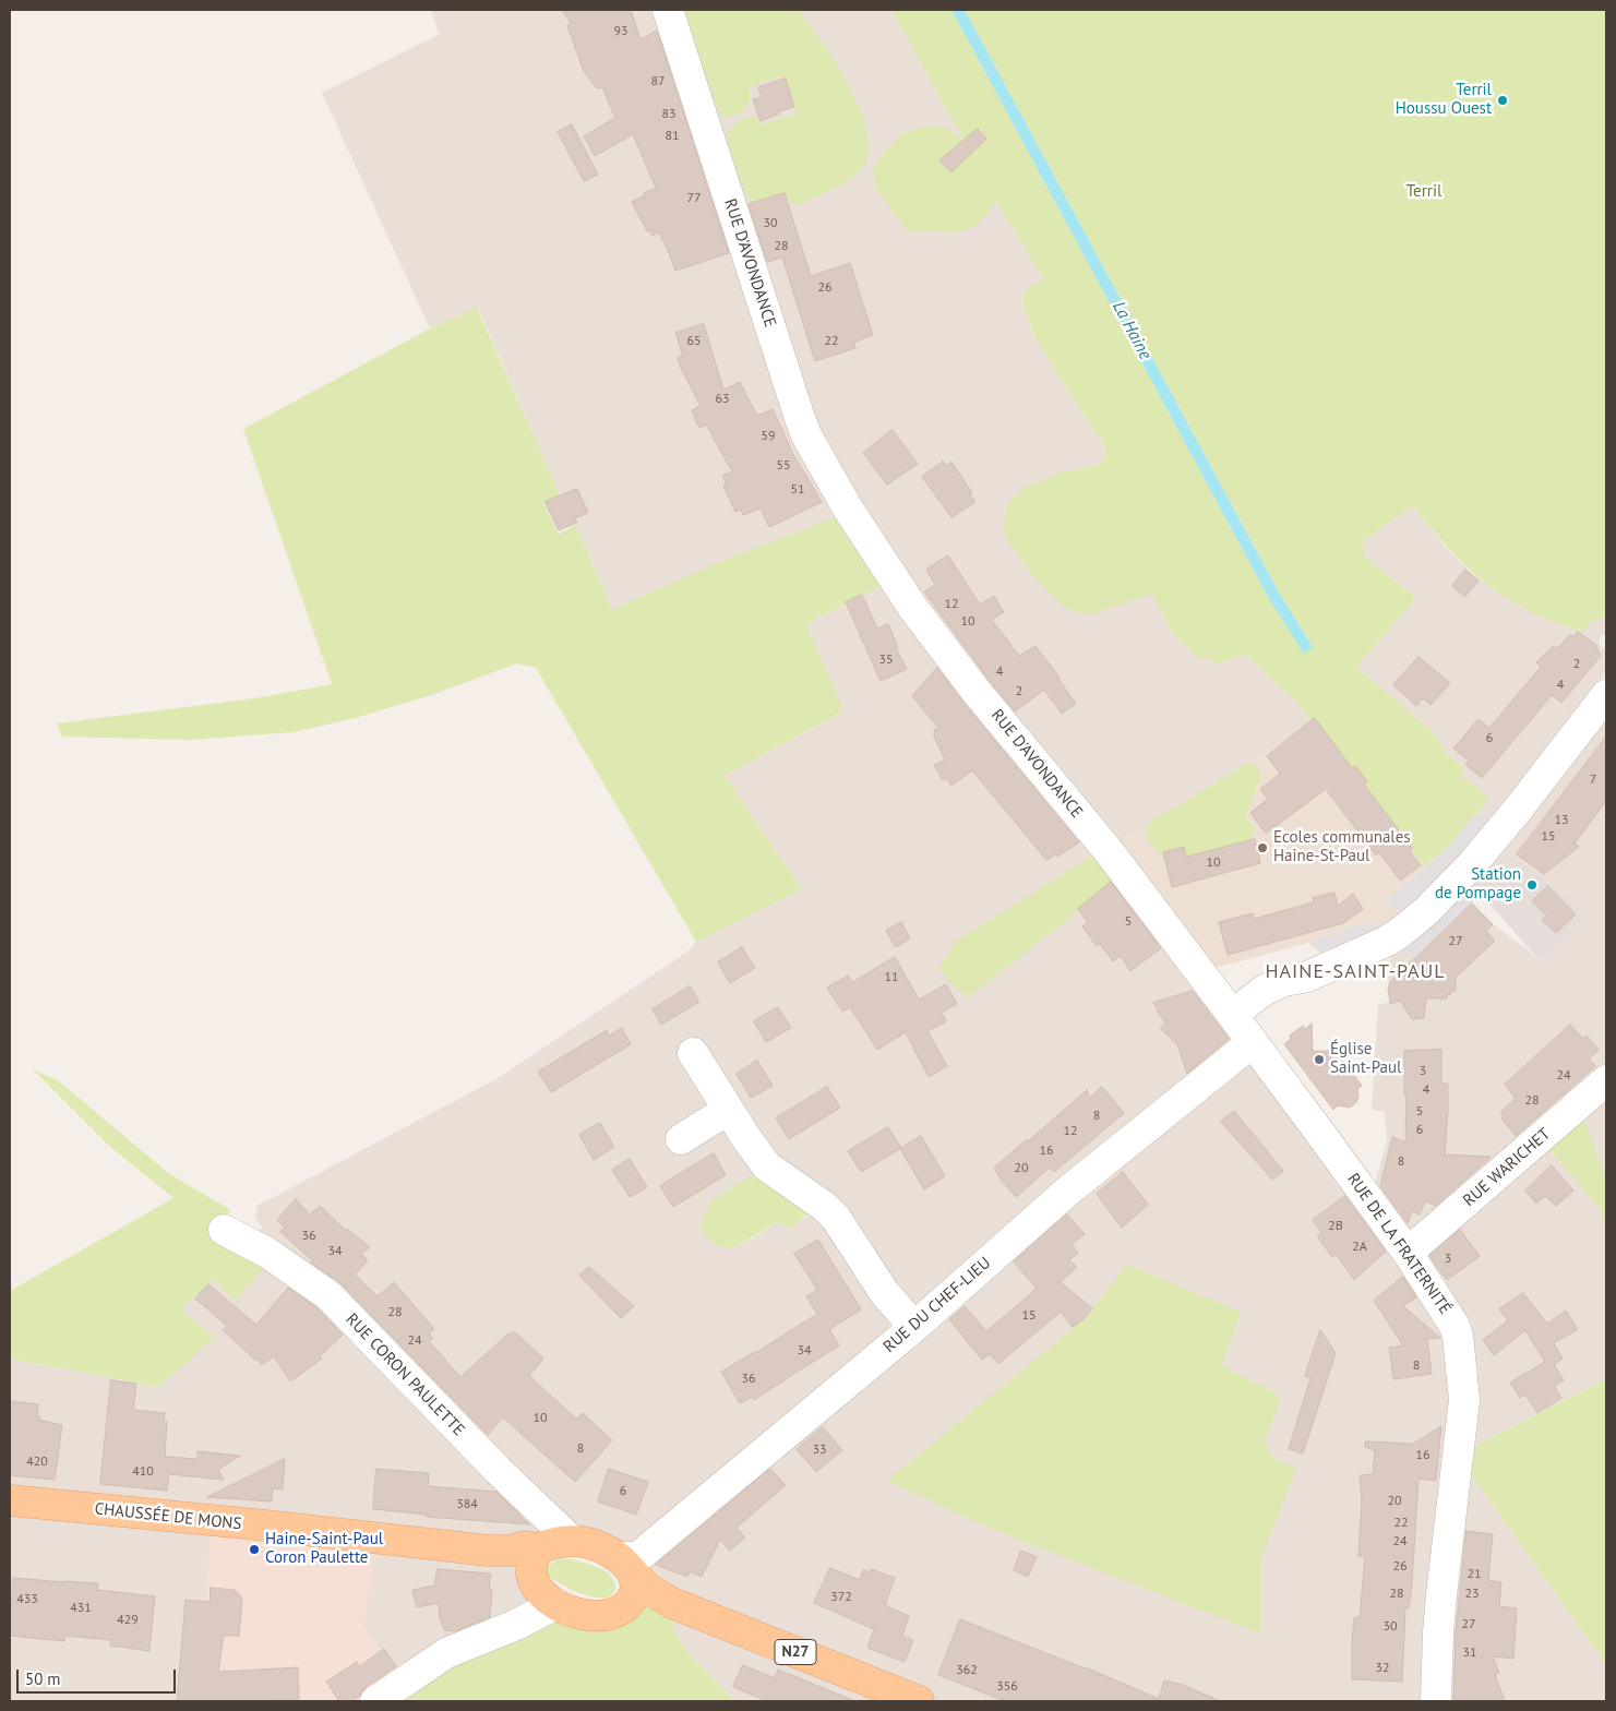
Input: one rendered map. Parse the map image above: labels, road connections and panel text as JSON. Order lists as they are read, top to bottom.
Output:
{
  "streets": {
    "main road": ["CHAUSSÉE DE MONS", "N27"],
    "street": [
      "RUE D'AVONDANCE",
      "RUE WARICHET",
      "RUE DE LA FRATERNITÉ",
      "RUE DU CHEF-LIEU",
      "RUE CORON PAULETTE"
    ]
  },
  "crossings": [
    ["RUE D'AVONDANCE", "RUE DE LA FRATERNITÉ"],
    ["RUE D'AVONDANCE", "RUE DU CHEF-LIEU"],
    ["RUE WARICHET", "RUE DE LA FRATERNITÉ"],
    ["RUE DE LA FRATERNITÉ", "RUE DU CHEF-LIEU"],
    ["RUE DU CHEF-LIEU", "RUE CORON PAULETTE"],
    ["RUE DU CHEF-LIEU", "CHAUSSÉE DE MONS"],
    ["RUE DU CHEF-LIEU", "N27"],
    ["RUE CORON PAULETTE", "CHAUSSÉE DE MONS"],
    ["RUE CORON PAULETTE", "N27"],
    ["CHAUSSÉE DE MONS", "N27"]
  ],
  "districts": ["HAINE-SAINT-PAUL"],
  "water": ["La Haine"],
  "parks": ["Terril"],
  "places": [
    "Terril Houssu Ouest",
    "Ecoles communales Haine-St-Paul",
    "Station de Pompage",
    "Église Saint-Paul",
    "Haine-Saint-Paul Coron Paulette"
  ],
  "house_numbers": [
    "93",
    "87",
    "83",
    "81",
    "77",
    "30",
    "28",
    "26",
    "65",
    "22",
    "63",
    "59",
    "55",
    "51",
    "12",
    "10",
    "35",
    "2",
    "4",
    "4",
    "2",
    "6",
    "7",
    "13",
    "15",
    "10",
    "5",
    "27",
    "11",
    "3",
    "24",
    "4",
    "28",
    "5",
    "8",
    "6",
    "12",
    "16",
    "8",
    "20",
    "2B",
    "36",
    "2A",
    "34",
    "3",
    "28",
    "15",
    "24",
    "34",
    "8",
    "36",
    "10",
    "8",
    "33",
    "16",
    "420",
    "410",
    "6",
    "20",
    "384",
    "22",
    "24",
    "26",
    "21",
    "28",
    "23",
    "372",
    "433",
    "431",
    "429",
    "27",
    "30",
    "31",
    "32",
    "362",
    "356"
  ],
  "scale_bar": "50 m"
}
